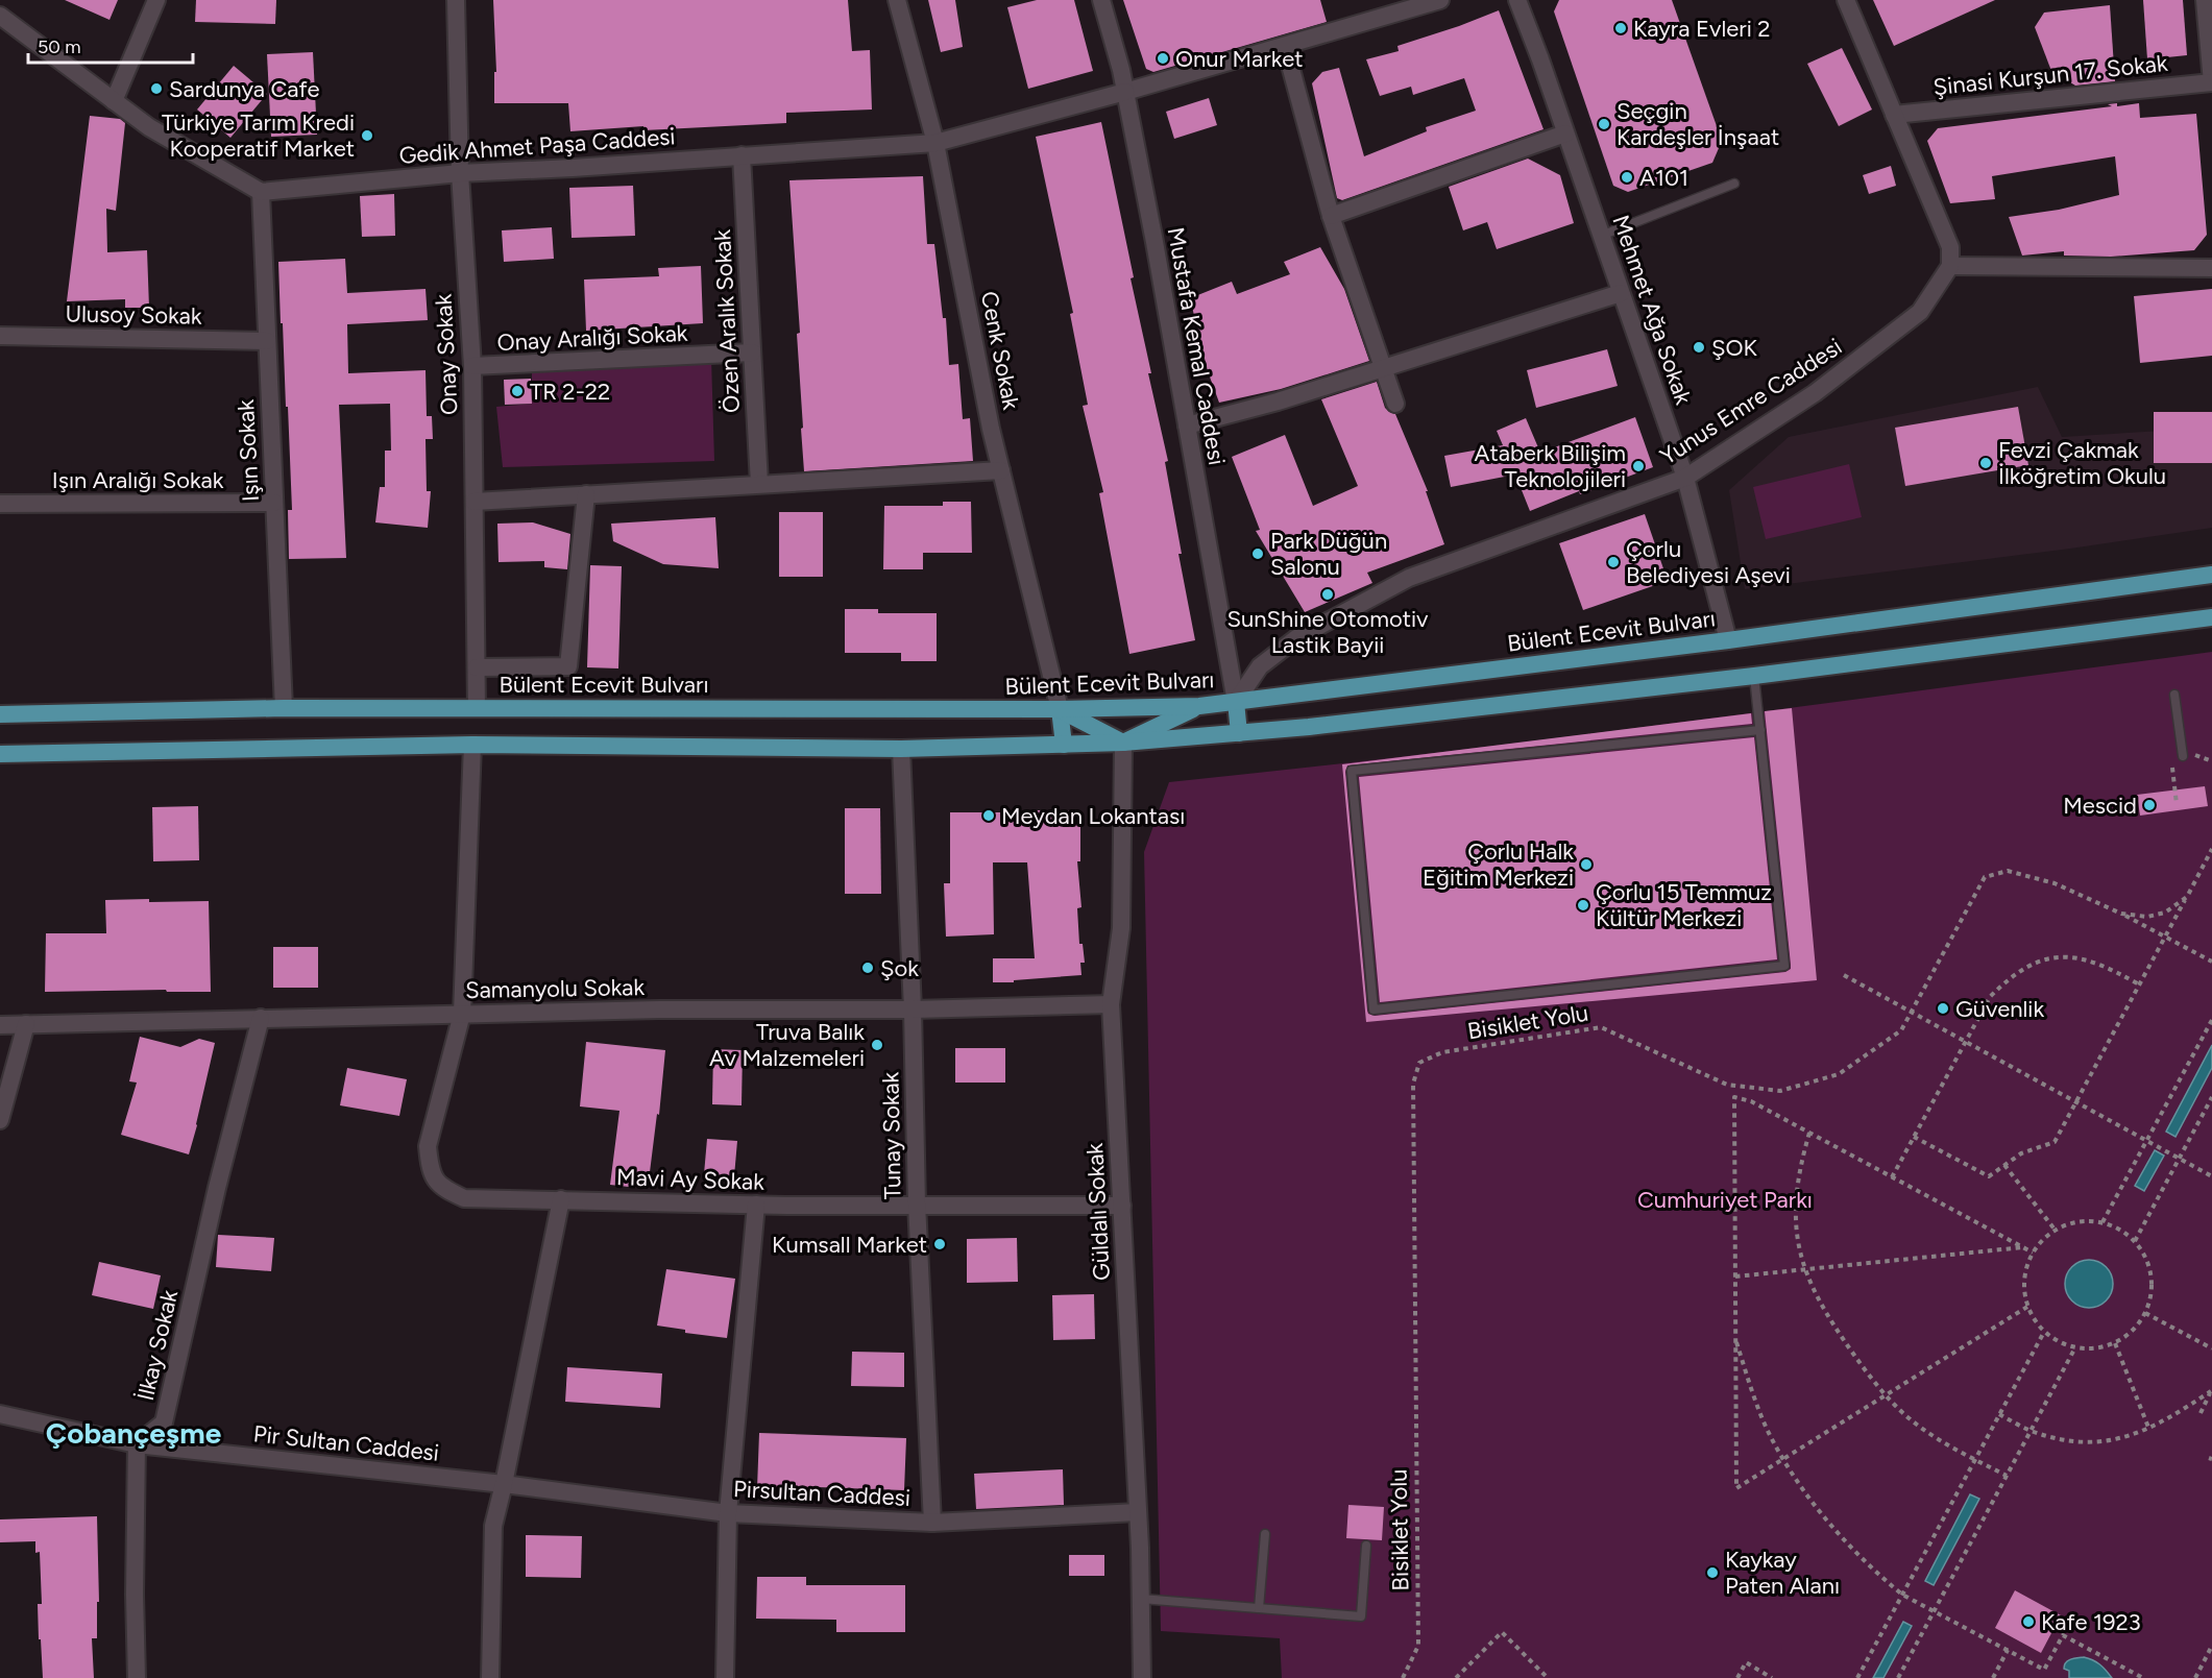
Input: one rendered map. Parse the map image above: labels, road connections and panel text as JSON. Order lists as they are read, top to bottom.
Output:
{
  "streets": {
    "main road": ["Bülent Ecevit Bulvarı"],
    "street": [
      "Şinasi Kurşun 17. Sokak",
      "Gedik Ahmet Paşa Caddesi",
      "Mehmet Ağa Sokak",
      "Ulusoy Sokak",
      "Özen Aralık Sokak",
      "Onay Aralığı Sokak",
      "Mustafa Kemal Caddesi",
      "Cenk Sokak",
      "Onay Sokak",
      "Yunus Emre Caddesi",
      "Işın Sokak",
      "Işın Aralığı Sokak",
      "Samanyolu Sokak",
      "Tunay Sokak",
      "Mavi Ay Sokak",
      "Güldalı Sokak",
      "İlkay Sokak",
      "Pir Sultan Caddesi",
      "Pirsultan Caddesi"
    ],
    "path": ["Bisiklet Yolu"]
  },
  "crossings": [
    ["Gedik Ahmet Paşa Caddesi", "Özen Aralık Sokak"],
    ["Gedik Ahmet Paşa Caddesi", "Mustafa Kemal Caddesi"],
    ["Gedik Ahmet Paşa Caddesi", "Cenk Sokak"],
    ["Gedik Ahmet Paşa Caddesi", "Onay Sokak"],
    ["Gedik Ahmet Paşa Caddesi", "Işın Sokak"],
    ["Mehmet Ağa Sokak", "Yunus Emre Caddesi"],
    ["Mehmet Ağa Sokak", "Bülent Ecevit Bulvarı"],
    ["Ulusoy Sokak", "Işın Sokak"],
    ["Özen Aralık Sokak", "Onay Aralığı Sokak"],
    ["Onay Aralığı Sokak", "Onay Sokak"],
    ["Mustafa Kemal Caddesi", "Yunus Emre Caddesi"],
    ["Mustafa Kemal Caddesi", "Bülent Ecevit Bulvarı"],
    ["Cenk Sokak", "Bülent Ecevit Bulvarı"],
    ["Onay Sokak", "Bülent Ecevit Bulvarı"],
    ["Yunus Emre Caddesi", "Bülent Ecevit Bulvarı"],
    ["Işın Sokak", "Işın Aralığı Sokak"],
    ["Işın Sokak", "Bülent Ecevit Bulvarı"],
    ["Samanyolu Sokak", "Tunay Sokak"],
    ["Samanyolu Sokak", "Mavi Ay Sokak"],
    ["Samanyolu Sokak", "Güldalı Sokak"],
    ["Samanyolu Sokak", "İlkay Sokak"],
    ["Tunay Sokak", "Mavi Ay Sokak"],
    ["Tunay Sokak", "Pirsultan Caddesi"],
    ["Mavi Ay Sokak", "Güldalı Sokak"],
    ["Güldalı Sokak", "Pirsultan Caddesi"],
    ["İlkay Sokak", "Pir Sultan Caddesi"],
    ["Pir Sultan Caddesi", "Pirsultan Caddesi"]
  ],
  "districts": ["Çobançeşme"],
  "parks": ["Cumhuriyet Parkı"],
  "places": [
    "Kayra Evleri 2",
    "Onur Market",
    "Sardunya Cafe",
    "Seçgin Kardeşler İnşaat",
    "Türkiye Tarım Kredi Kooperatif Market",
    "A101",
    "ŞOK",
    "TR 2-22",
    "Fevzi Çakmak İlköğretim Okulu",
    "Ataberk Bilişim Teknolojileri",
    "Park Düğün Salonu",
    "Çorlu Belediyesi Aşevi",
    "SunShine Otomotiv Lastik Bayii",
    "Mescid",
    "Meydan Lokantası",
    "Çorlu Halk Eğitim Merkezi",
    "Çorlu 15 Temmuz Kültür Merkezi",
    "Şok",
    "Güvenlik",
    "Truva Balık Av Malzemeleri",
    "Kumsall Market",
    "Kaykay Paten Alanı",
    "Kafe 1923"
  ],
  "scale_bar": "50 m"
}
